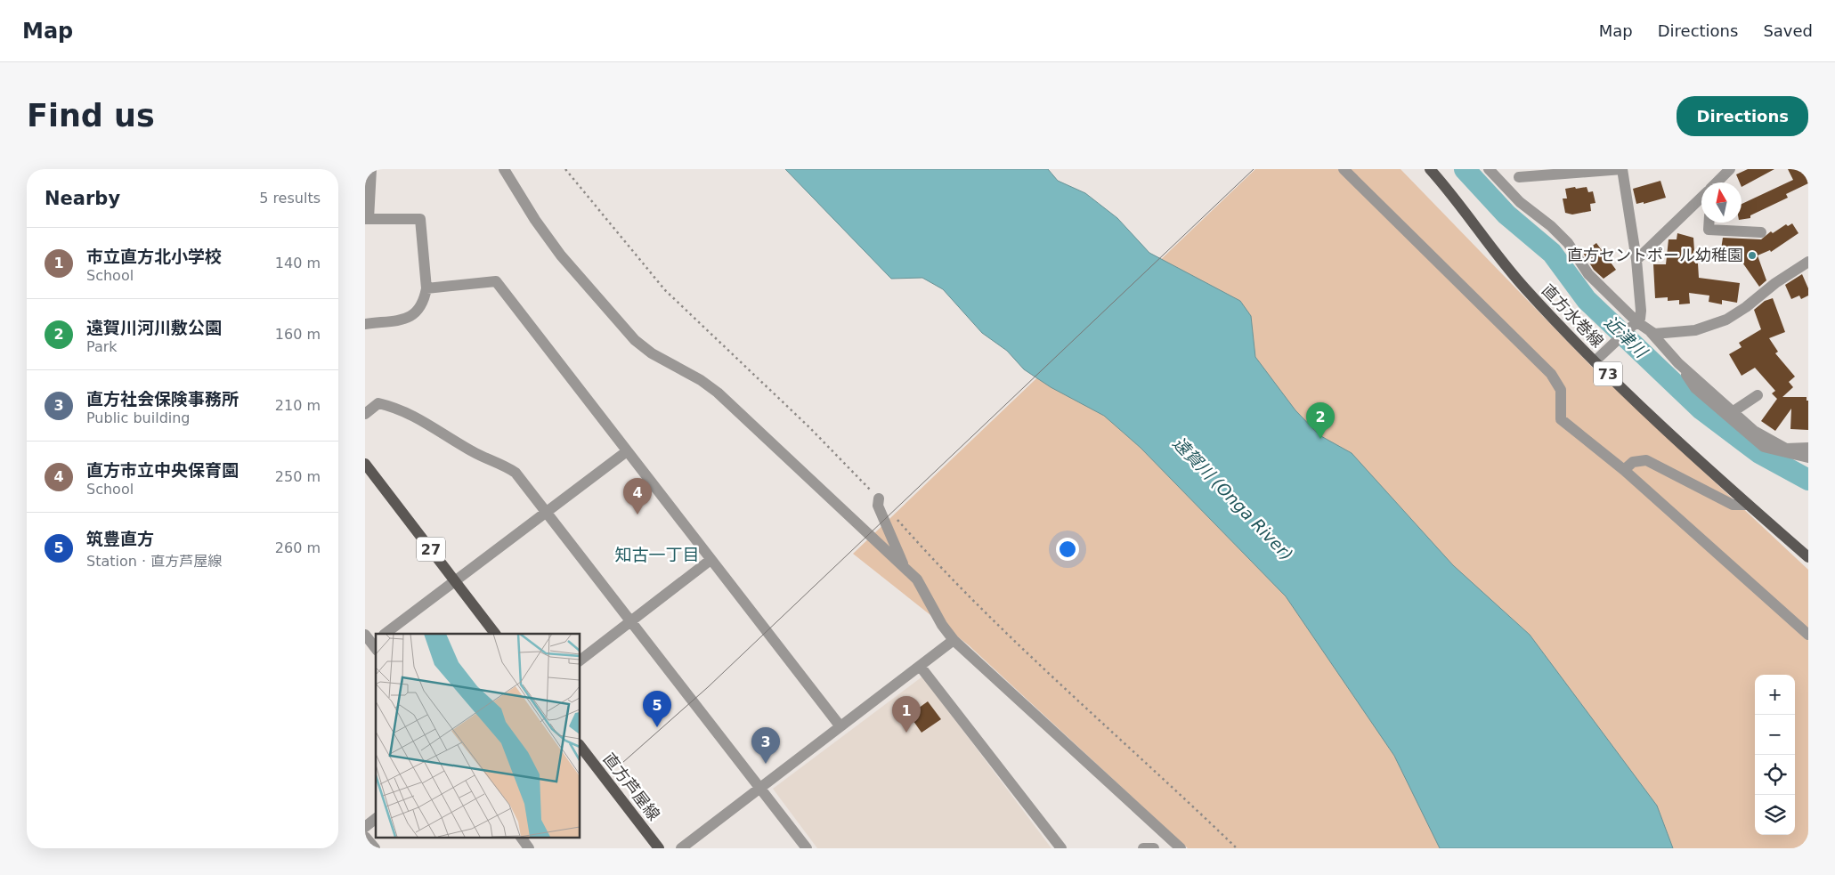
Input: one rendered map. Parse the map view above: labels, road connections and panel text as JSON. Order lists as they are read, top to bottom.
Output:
{
  "streets": {
    "main road": [
      "直方水巻線",
      "73",
      "27",
      "直方芦屋線"
    ]
  },
  "districts": ["知古一丁目"],
  "water": ["近津川", "遠賀川 (Onga River)"],
  "places": ["直方セントポール幼稚園"],
  "north": "top",
  "page": {
    "header": "Map",
    "nav": ["Map", "Directions", "Saved"],
    "buttons": "Directions",
    "title": "Find us",
    "heading": ["Nearby", "5 results"],
    "list": [
      {
        "mark": "1",
        "name": "市立直方北小学校",
        "note": "School",
        "value": "140 m"
      },
      {
        "mark": "2",
        "name": "遠賀川河川敷公園",
        "note": "Park",
        "value": "160 m"
      },
      {
        "mark": "3",
        "name": "直方社会保険事務所",
        "note": "Public building",
        "value": "210 m"
      },
      {
        "mark": "4",
        "name": "直方市立中央保育園",
        "note": "School",
        "value": "250 m"
      },
      {
        "mark": "5",
        "name": "筑豊直方",
        "note": "Station · 直方芦屋線",
        "value": "260 m"
      }
    ],
    "pins": [
      "2",
      "4",
      "5",
      "1",
      "3"
    ],
    "map_buttons": ["+", "−"]
  }
}
